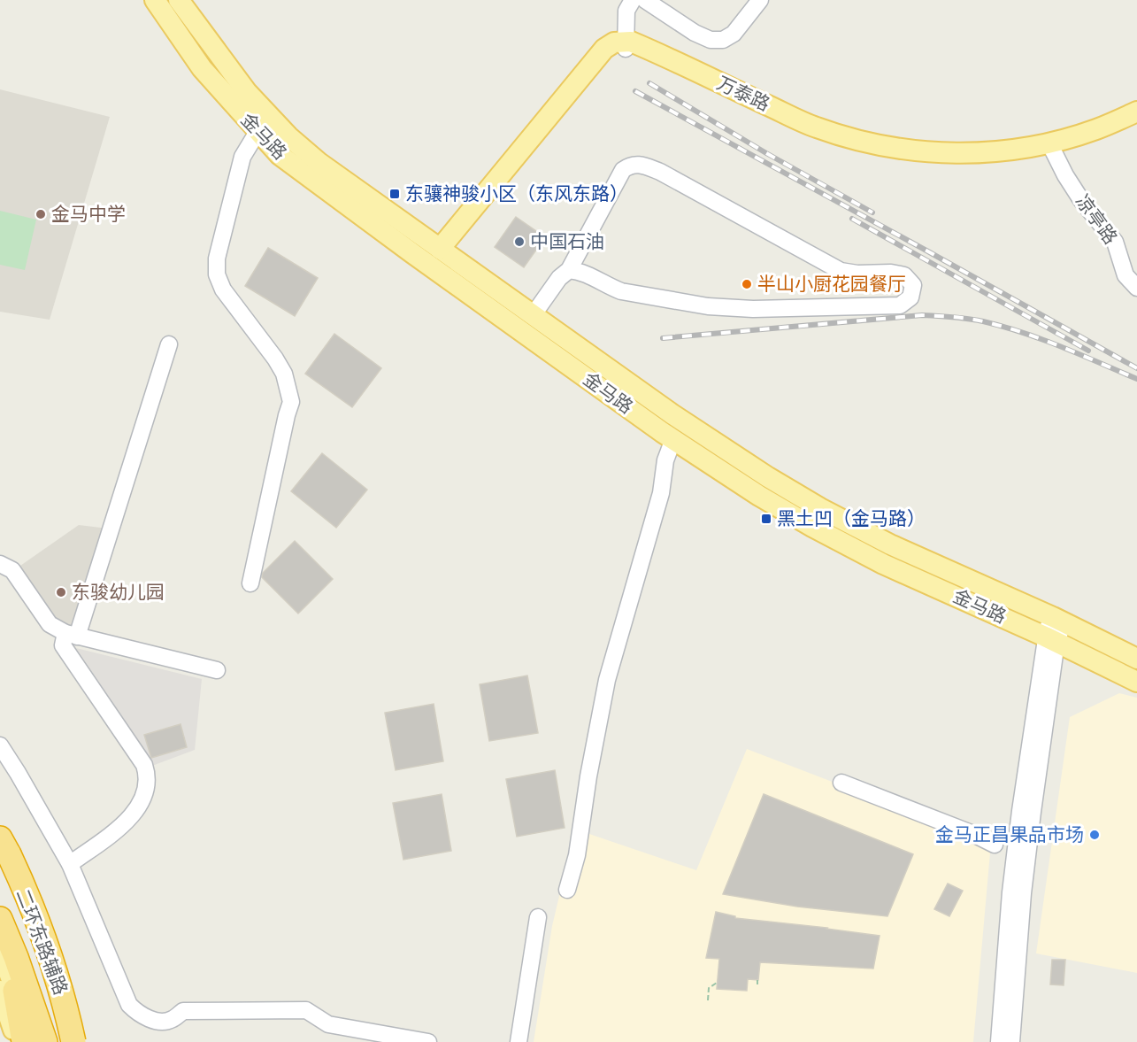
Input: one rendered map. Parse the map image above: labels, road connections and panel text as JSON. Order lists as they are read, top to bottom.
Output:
{
  "streets": {
    "main road": ["万泰路", "金马路", "二环东路辅路"],
    "street": ["凉亭路"]
  },
  "crossings": [
    ["万泰路", "凉亭路"]
  ],
  "places": {
    "transit": ["东骧神骏小区（东风东路）", "黑土凹（金马路）"],
    "other": [
      "金马中学",
      "中国石油",
      "半山小厨花园餐厅",
      "东骏幼儿园",
      "金马正昌果品市场"
    ]
  }
}
